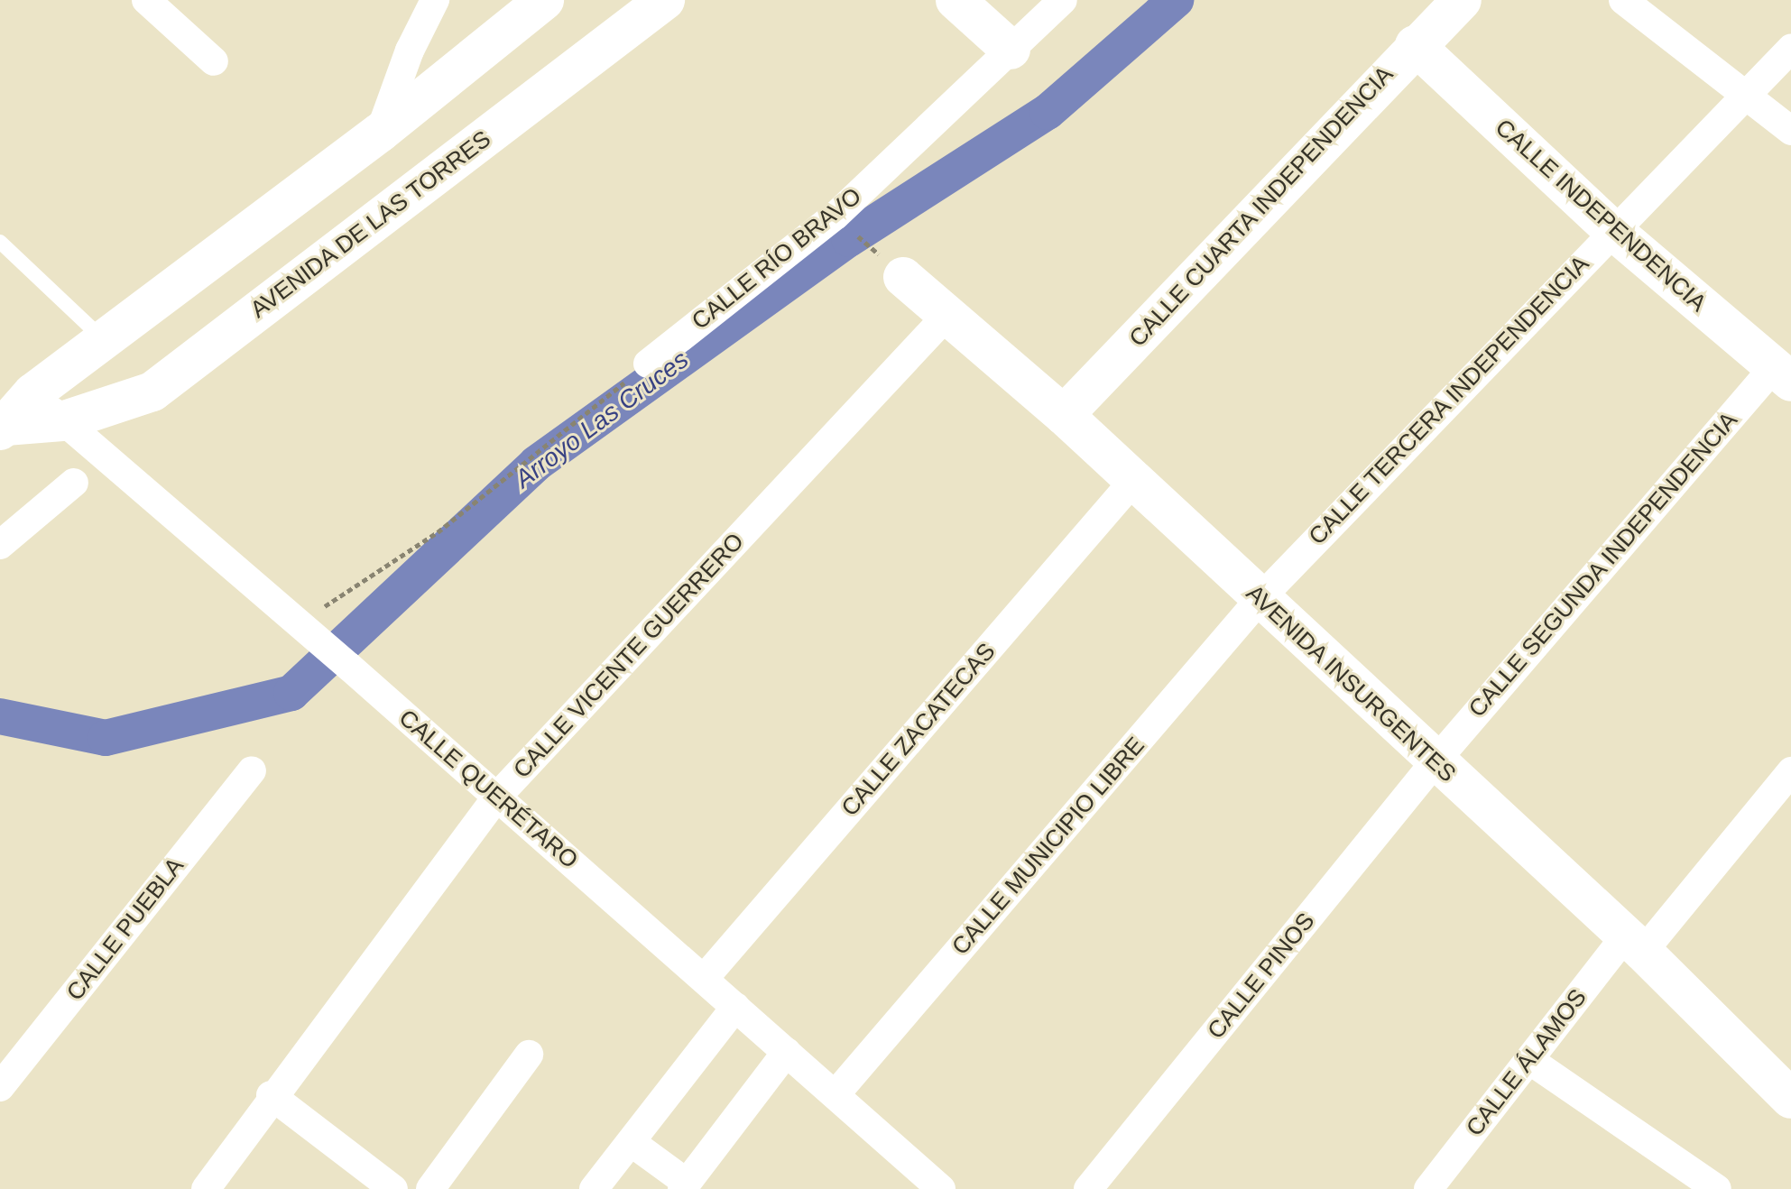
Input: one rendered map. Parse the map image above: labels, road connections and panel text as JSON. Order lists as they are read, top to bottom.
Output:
{
  "streets": {
    "street": [
      "CALLE CUARTA INDEPENDENCIA",
      "CALLE INDEPENDENCIA",
      "AVENIDA DE LAS TORRES",
      "CALLE RÍO BRAVO",
      "CALLE TERCERA INDEPENDENCIA",
      "CALLE SEGUNDA INDEPENDENCIA",
      "CALLE VICENTE GUERRERO",
      "AVENIDA INSURGENTES",
      "CALLE ZACATECAS",
      "CALLE QUERÉTARO",
      "CALLE MUNICIPIO LIBRE",
      "CALLE PUEBLA",
      "CALLE PINOS",
      "CALLE ÁLAMOS"
    ]
  },
  "crossings": [
    ["CALLE CUARTA INDEPENDENCIA", "CALLE INDEPENDENCIA"],
    ["CALLE CUARTA INDEPENDENCIA", "AVENIDA INSURGENTES"],
    ["CALLE INDEPENDENCIA", "CALLE TERCERA INDEPENDENCIA"],
    ["CALLE INDEPENDENCIA", "CALLE SEGUNDA INDEPENDENCIA"],
    ["AVENIDA DE LAS TORRES", "CALLE QUERÉTARO"],
    ["CALLE TERCERA INDEPENDENCIA", "AVENIDA INSURGENTES"],
    ["CALLE TERCERA INDEPENDENCIA", "CALLE MUNICIPIO LIBRE"],
    ["CALLE SEGUNDA INDEPENDENCIA", "AVENIDA INSURGENTES"],
    ["CALLE SEGUNDA INDEPENDENCIA", "CALLE PINOS"],
    ["CALLE VICENTE GUERRERO", "AVENIDA INSURGENTES"],
    ["CALLE VICENTE GUERRERO", "CALLE QUERÉTARO"],
    ["AVENIDA INSURGENTES", "CALLE ZACATECAS"],
    ["AVENIDA INSURGENTES", "CALLE MUNICIPIO LIBRE"],
    ["AVENIDA INSURGENTES", "CALLE PINOS"],
    ["AVENIDA INSURGENTES", "CALLE ÁLAMOS"],
    ["CALLE ZACATECAS", "CALLE QUERÉTARO"],
    ["CALLE QUERÉTARO", "CALLE MUNICIPIO LIBRE"]
  ],
  "water": ["Arroyo Las Cruces"]
}
